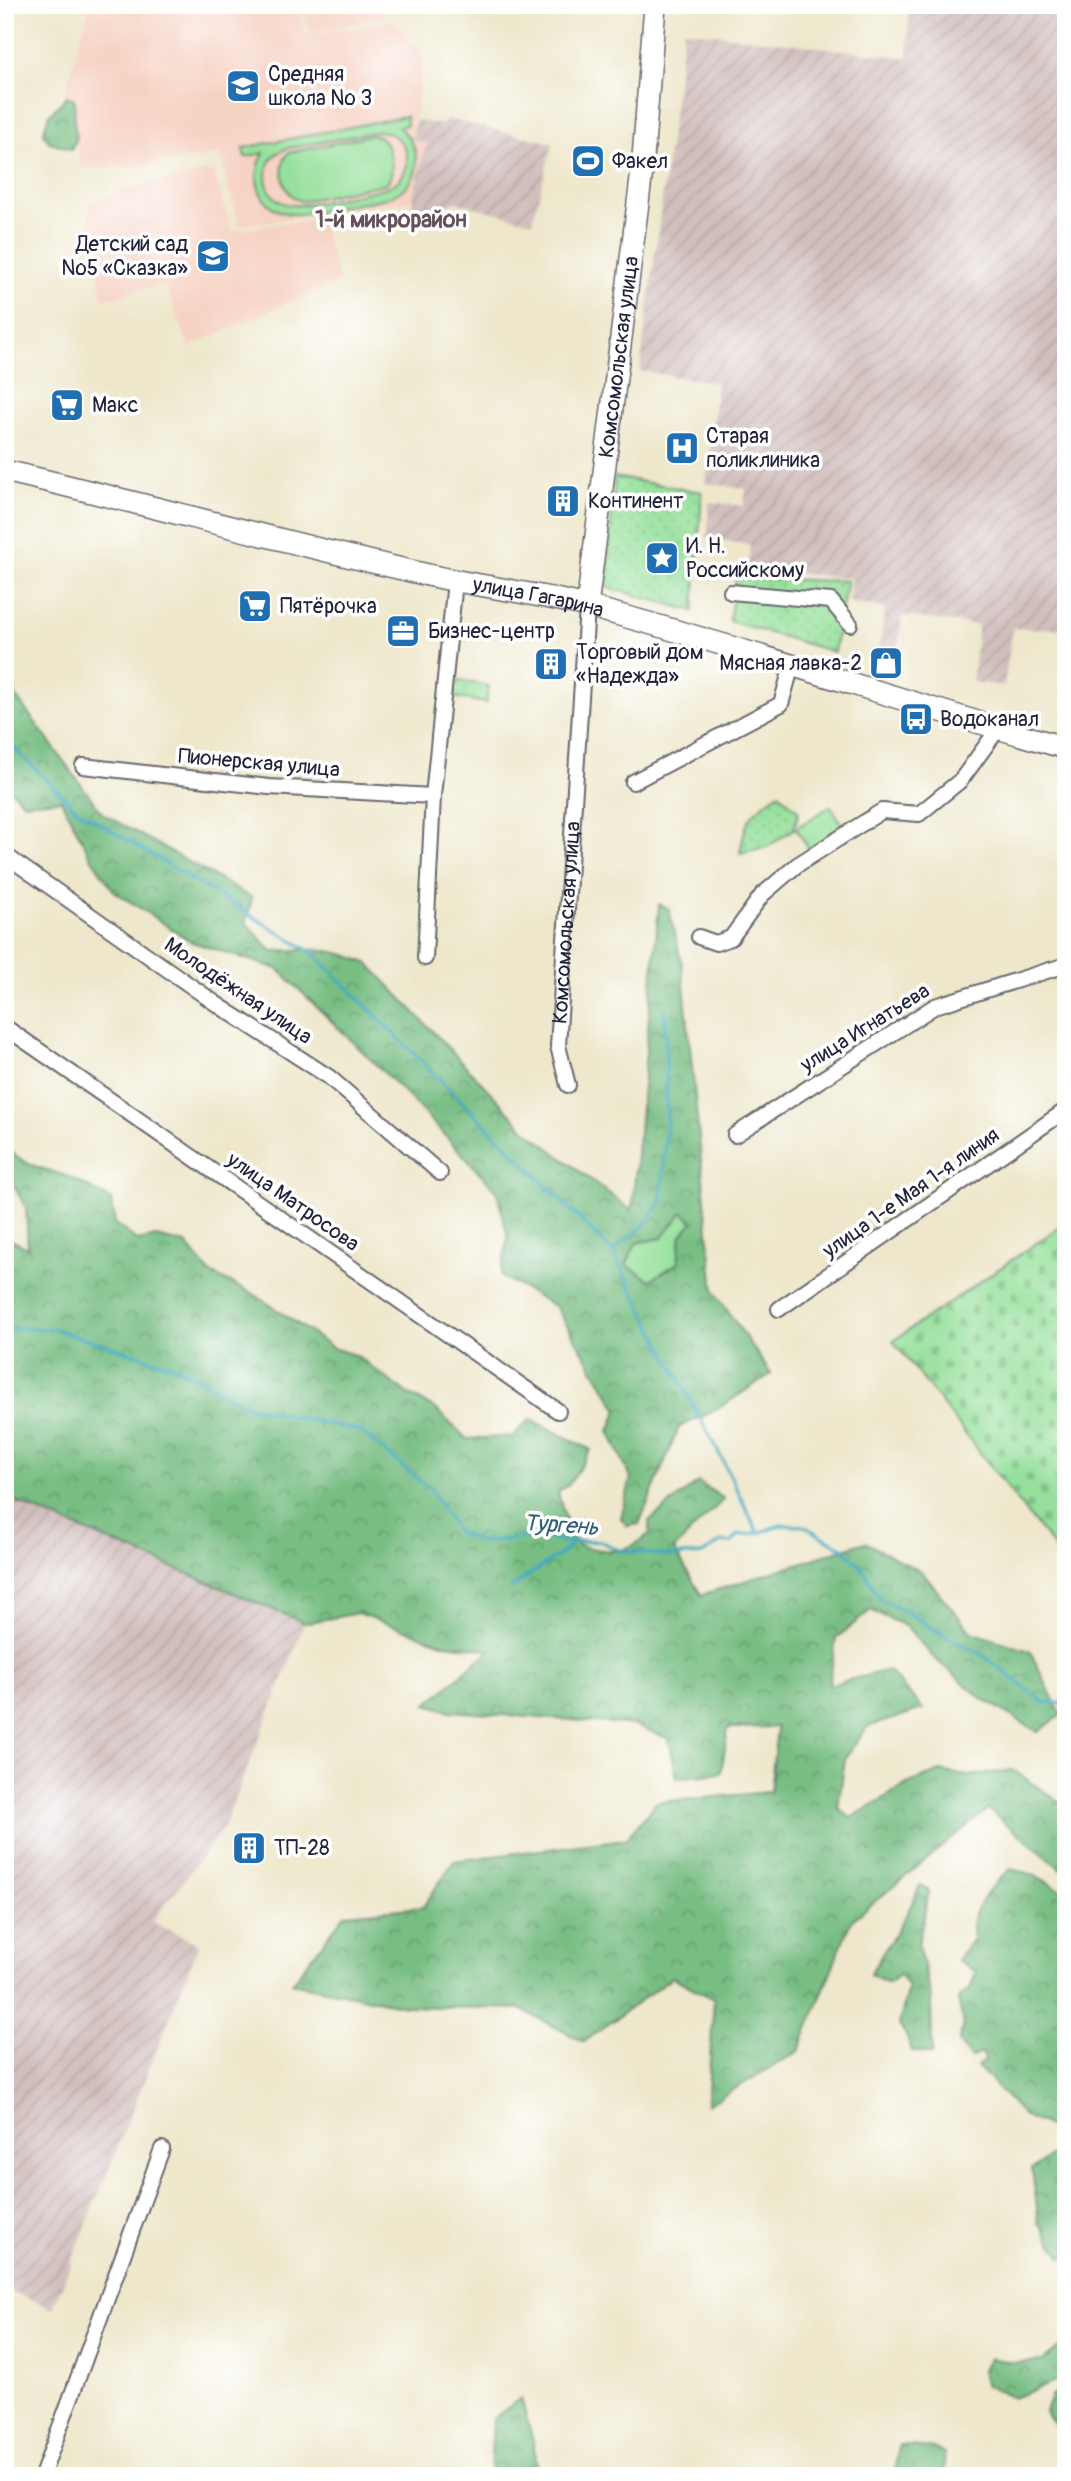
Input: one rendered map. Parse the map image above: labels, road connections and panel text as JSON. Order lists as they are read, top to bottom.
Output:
{
  "streets": {
    "main road": ["Комсомольская улица", "улица Гагарина"],
    "street": [
      "Пионерская улица",
      "Молодёжная улица",
      "улица Игнатьева",
      "улица 1-е Мая 1-я линия",
      "улица Матросова"
    ]
  },
  "crossings": [
    ["Комсомольская улица", "улица Гагарина"]
  ],
  "districts": ["1-й микрорайон"],
  "water": ["Тургень"],
  "places": {
    "school or university": ["Средняя школа № 3", "Детский сад №5 «Сказка»"],
    "sports": ["Факел"],
    "supermarket": ["Макс", "Пятёрочка"],
    "hospital": ["Старая поликлиника"],
    "building": ["Континент", "Торговый дом «Надежда»", "ТП-28"],
    "place": ["И. Н. Российскому"],
    "office": ["Бизнес-центр"],
    "shop": ["Мясная лавка-2"],
    "bus stop": ["Водоканал"]
  }
}
